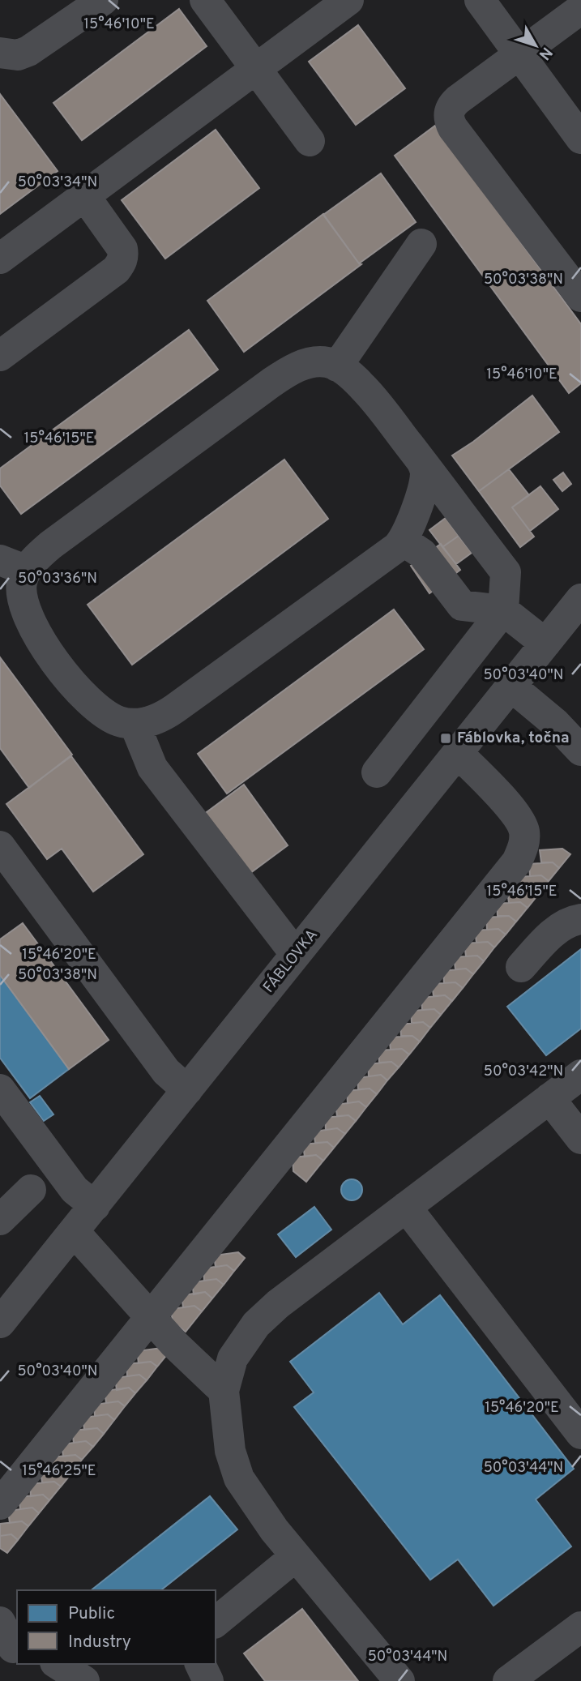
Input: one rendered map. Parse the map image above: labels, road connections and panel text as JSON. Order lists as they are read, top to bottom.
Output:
{
  "streets": {
    "street": ["FÁBLOVKA"]
  },
  "places": {
    "transit": ["Fáblovka, točna"]
  },
  "legend": ["Public", "Industry"],
  "north": "bottom right",
  "coordinates": [
    "15°46'10\"E",
    "50°03'34\"N",
    "50°03'38\"N",
    "15°46'15\"E",
    "50°03'36\"N",
    "50°03'40\"N",
    "15°46'20\"E",
    "50°03'42\"N",
    "50°03'44\"N",
    "15°46'25\"E"
  ]
}
